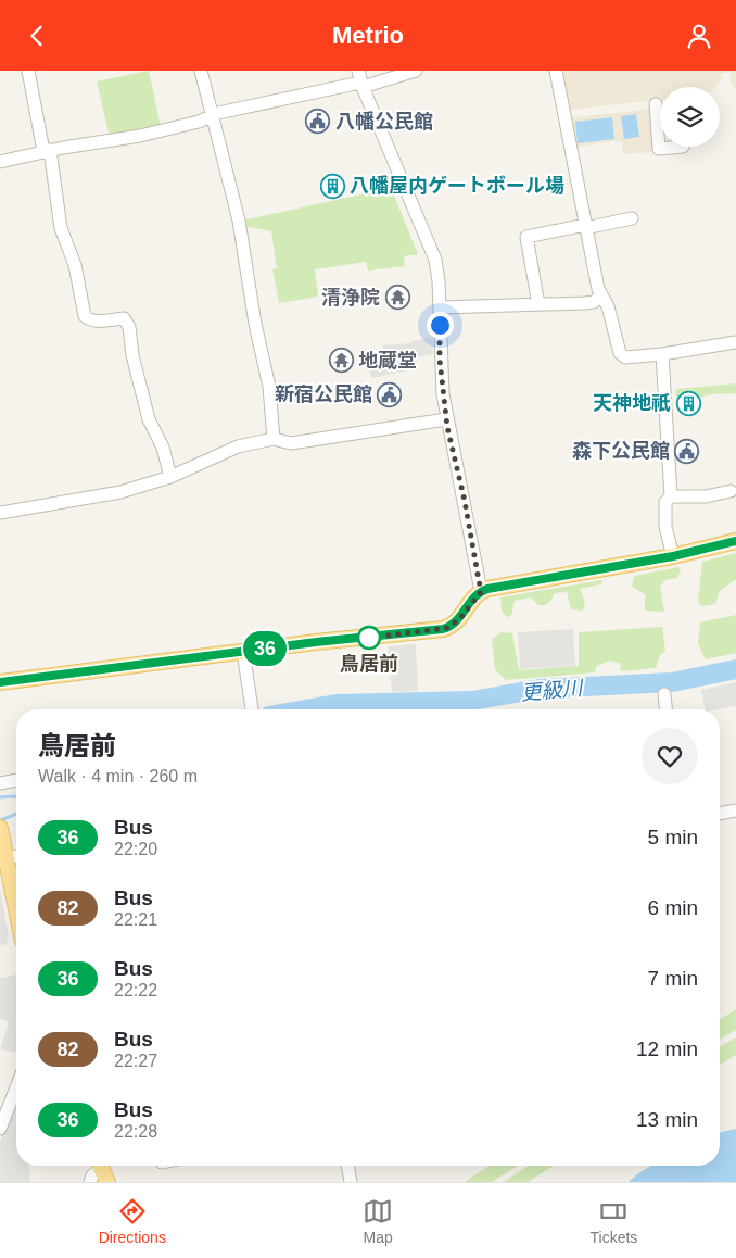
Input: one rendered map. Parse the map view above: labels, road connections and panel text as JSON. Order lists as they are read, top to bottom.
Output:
{
  "water": ["更級川"],
  "places": {
    "public building": ["八幡公民館", "新宿公民館", "森下公民館"],
    "building": ["八幡屋内ゲートボール場", "天神地祇"],
    "temple": ["清浄院", "地蔵堂"],
    "other": ["鳥居前"]
  },
  "lines": ["bus line 36"],
  "page": {
    "header": "Metrio",
    "on_map": "36",
    "heading": ["鳥居前", "Walk · 4 min · 260 m"],
    "list": [
      {
        "mark": "36",
        "name": "Bus",
        "note": "22:20",
        "value": "5 min"
      },
      {
        "mark": "82",
        "name": "Bus",
        "note": "22:21",
        "value": "6 min"
      },
      {
        "mark": "36",
        "name": "Bus",
        "note": "22:22",
        "value": "7 min"
      },
      {
        "mark": "82",
        "name": "Bus",
        "note": "22:27",
        "value": "12 min"
      },
      {
        "mark": "36",
        "name": "Bus",
        "note": "22:28",
        "value": "13 min"
      }
    ],
    "tabs": ["Directions", "Map", "Tickets"]
  }
}
